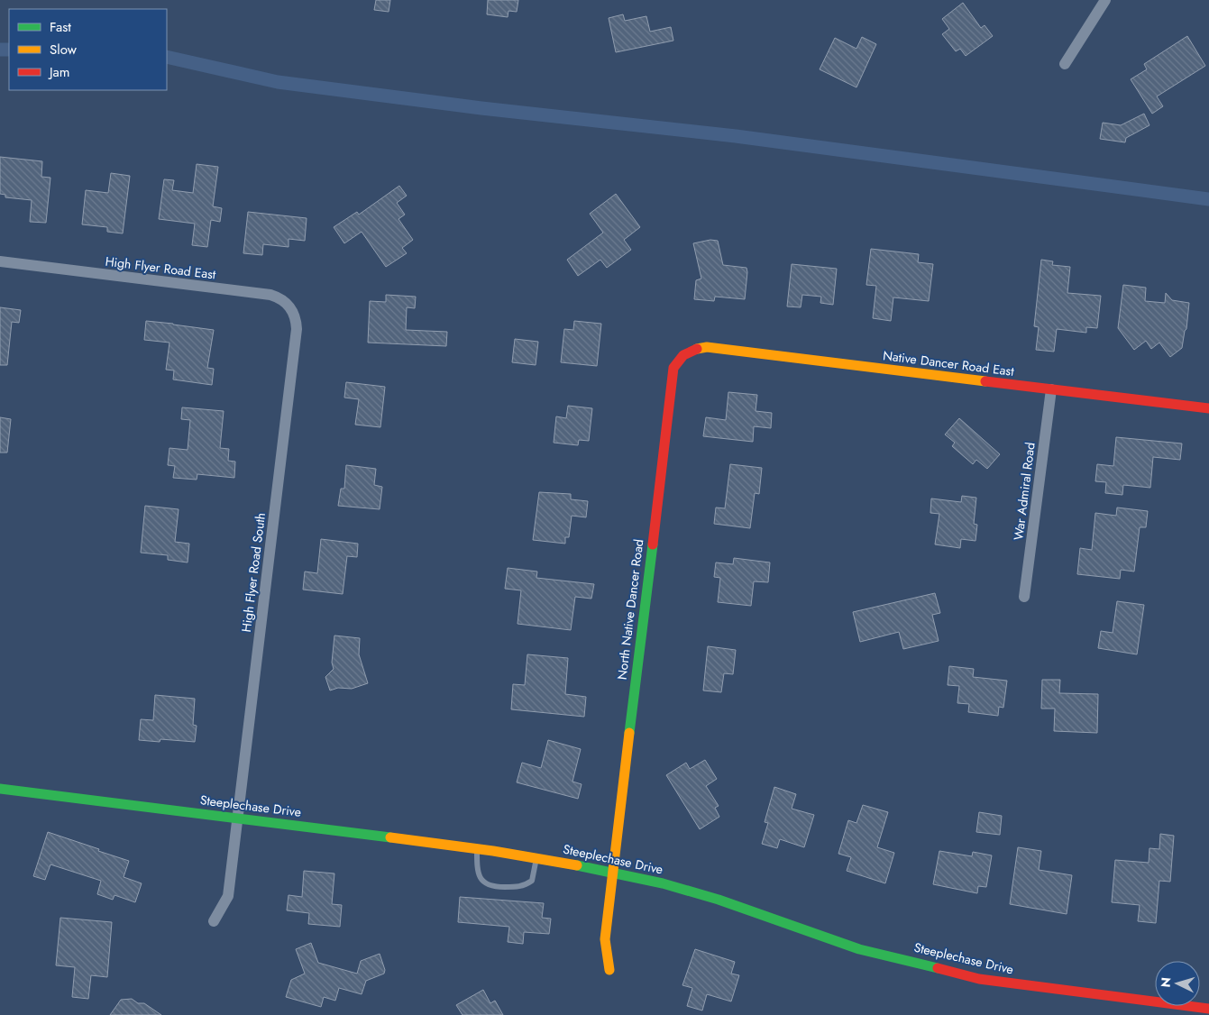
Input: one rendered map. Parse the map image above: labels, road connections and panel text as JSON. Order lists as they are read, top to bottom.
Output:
{
  "streets": {
    "street": [
      "High Flyer Road East",
      "Native Dancer Road East",
      "War Admiral Road",
      "High Flyer Road South",
      "North Native Dancer Road",
      "Steeplechase Drive"
    ]
  },
  "crossings": [
    ["High Flyer Road East", "High Flyer Road South"],
    ["Native Dancer Road East", "War Admiral Road"],
    ["Native Dancer Road East", "North Native Dancer Road"],
    ["High Flyer Road South", "Steeplechase Drive"],
    ["North Native Dancer Road", "Steeplechase Drive"]
  ],
  "legend": ["Fast", "Slow", "Jam"],
  "north": "left"
}
